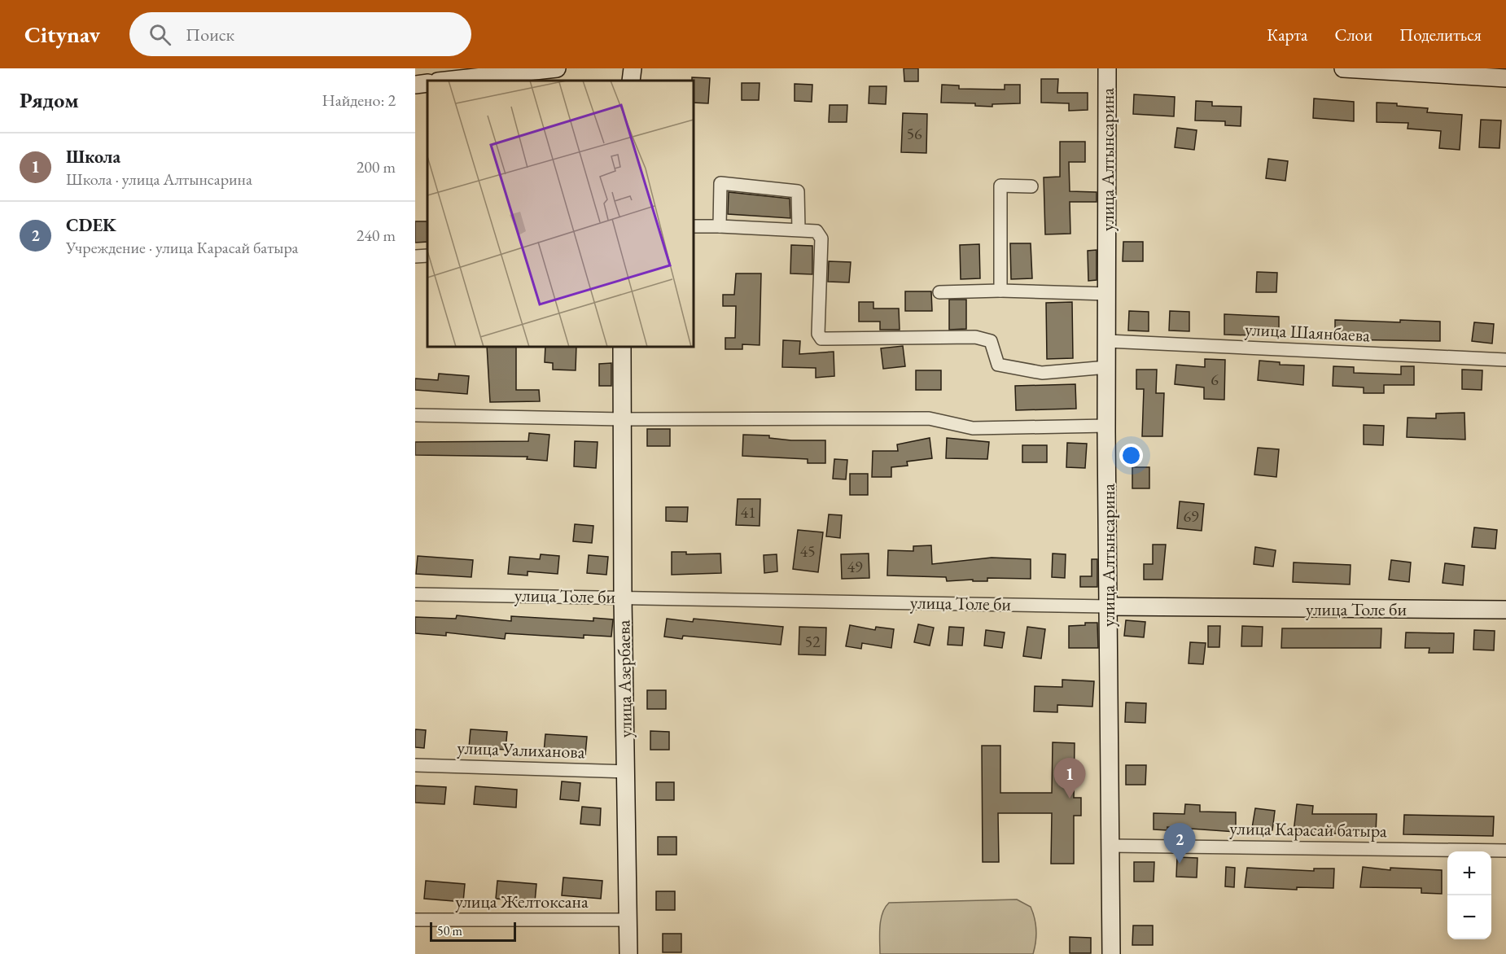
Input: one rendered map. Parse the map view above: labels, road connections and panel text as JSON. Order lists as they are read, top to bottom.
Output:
{
  "streets": {
    "street": [
      "улица Алтынсарина",
      "улица Шаянбаева",
      "улица Толе би",
      "улица Азербаева",
      "улица Уалиханова",
      "улица Карасай батыра",
      "улица Желтоксана"
    ]
  },
  "crossings": [
    ["улица Алтынсарина", "улица Шаянбаева"],
    ["улица Алтынсарина", "улица Толе би"],
    ["улица Алтынсарина", "улица Карасай батыра"],
    ["улица Толе би", "улица Азербаева"],
    ["улица Азербаева", "улица Уалиханова"],
    ["улица Азербаева", "улица Желтоксана"]
  ],
  "house_numbers": [
    "56",
    "6",
    "41",
    "69",
    "45",
    "49",
    "52"
  ],
  "scale_bar": "50 m",
  "page": {
    "header": "Citynav",
    "search": "Поиск",
    "nav": ["Карта", "Слои", "Поделиться"],
    "heading": ["Рядом", "Найдено: 2"],
    "list": [
      {
        "mark": "1",
        "name": "Школа",
        "note": "Школа · улица Алтынсарина",
        "value": "200 m"
      },
      {
        "mark": "2",
        "name": "CDEK",
        "note": "Учреждение · улица Карасай батыра",
        "value": "240 m"
      }
    ],
    "pins": ["1", "2"],
    "map_buttons": ["+", "−"],
    "scale": "50 m"
  }
}
